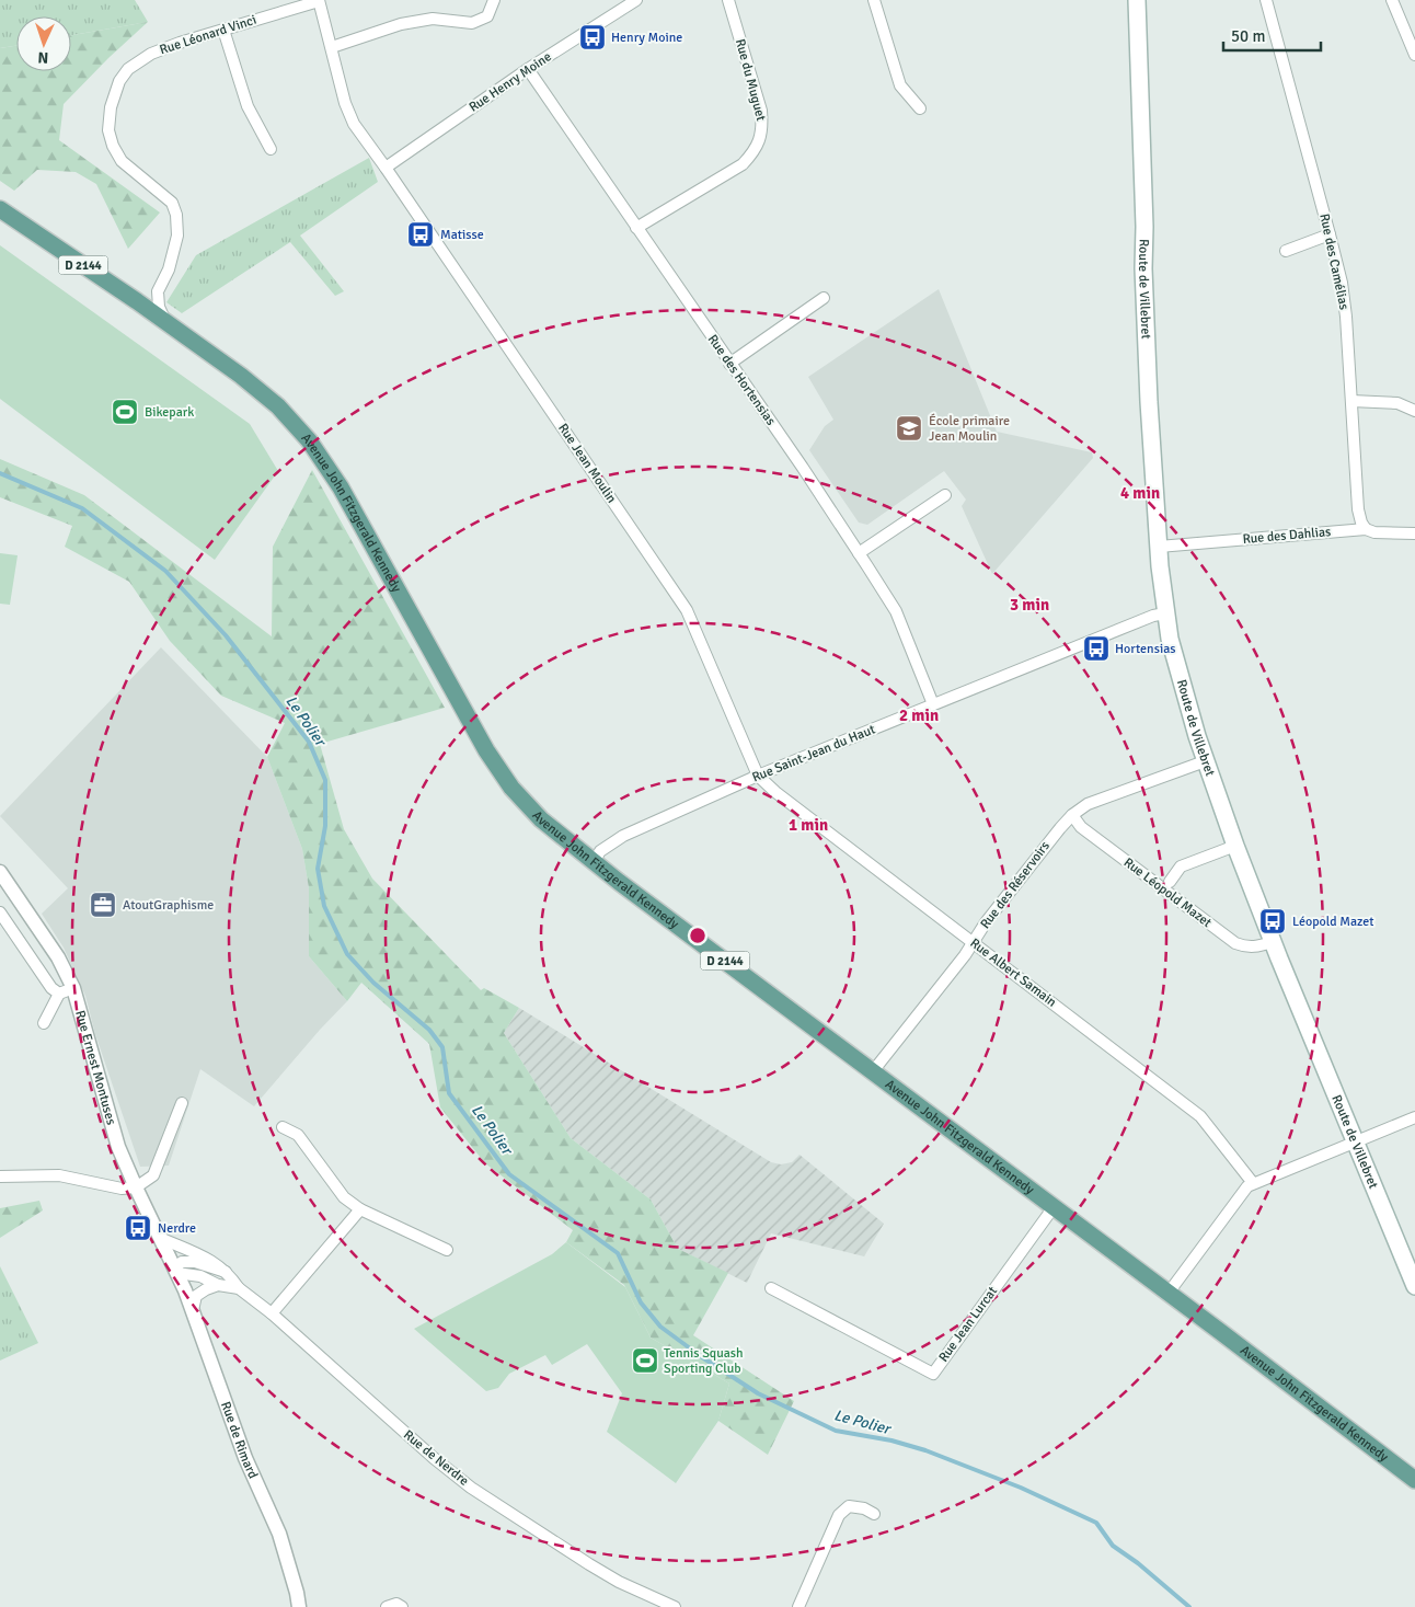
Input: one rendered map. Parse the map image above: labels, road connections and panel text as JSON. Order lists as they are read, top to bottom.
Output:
{
  "streets": {
    "main road": ["D 2144", "Route de Villebret", "Avenue John Fitzgerald Kennedy"],
    "street": [
      "Rue Léonard Vinci",
      "Rue du Muguet",
      "Rue Henry Moine",
      "Rue des Camélias",
      "Rue des Hortensias",
      "Rue Jean Moulin",
      "Rue des Dahlias",
      "Rue Saint-Jean du Haut",
      "Rue des Réservoirs",
      "Rue Léopold Mazet",
      "Rue Albert Samain",
      "Rue Ernest Montuses",
      "Rue Jean Lurcat",
      "Rue de Rimard",
      "Rue de Nerdre"
    ]
  },
  "crossings": [
    ["Rue Léonard Vinci", "Rue Jean Moulin"],
    ["Rue Léonard Vinci", "Avenue John Fitzgerald Kennedy"],
    ["Rue du Muguet", "Rue des Hortensias"],
    ["Rue Henry Moine", "Rue des Hortensias"],
    ["Rue Henry Moine", "Rue Jean Moulin"],
    ["Rue des Camélias", "Rue des Dahlias"],
    ["Route de Villebret", "Rue des Dahlias"],
    ["Route de Villebret", "Rue Saint-Jean du Haut"],
    ["Route de Villebret", "Rue des Réservoirs"],
    ["Route de Villebret", "Rue Léopold Mazet"],
    ["Rue des Hortensias", "Rue Saint-Jean du Haut"],
    ["Rue Jean Moulin", "Rue Saint-Jean du Haut"],
    ["Rue Jean Moulin", "Rue Albert Samain"],
    ["Avenue John Fitzgerald Kennedy", "Rue Saint-Jean du Haut"],
    ["Avenue John Fitzgerald Kennedy", "Rue des Réservoirs"],
    ["Avenue John Fitzgerald Kennedy", "Rue Jean Lurcat"],
    ["Rue Saint-Jean du Haut", "Rue Albert Samain"],
    ["Rue des Réservoirs", "Rue Léopold Mazet"],
    ["Rue des Réservoirs", "Rue Albert Samain"],
    ["Rue Ernest Montuses", "Rue de Rimard"],
    ["Rue Ernest Montuses", "Rue de Nerdre"],
    ["Rue de Rimard", "Rue de Nerdre"]
  ],
  "water": ["Le Polier"],
  "places": {
    "bus stop": [
      "Henry Moine",
      "Matisse",
      "Hortensias",
      "Léopold Mazet",
      "Nerdre"
    ],
    "sports": ["Bikepark", "Tennis Squash Sporting Club"],
    "school or university": ["École primaire Jean Moulin"],
    "office": ["AtoutGraphisme"]
  },
  "scale_bar": "50 m",
  "north": "bottom",
  "rings": [
    "4 min",
    "3 min",
    "2 min",
    "1 min"
  ]
}
